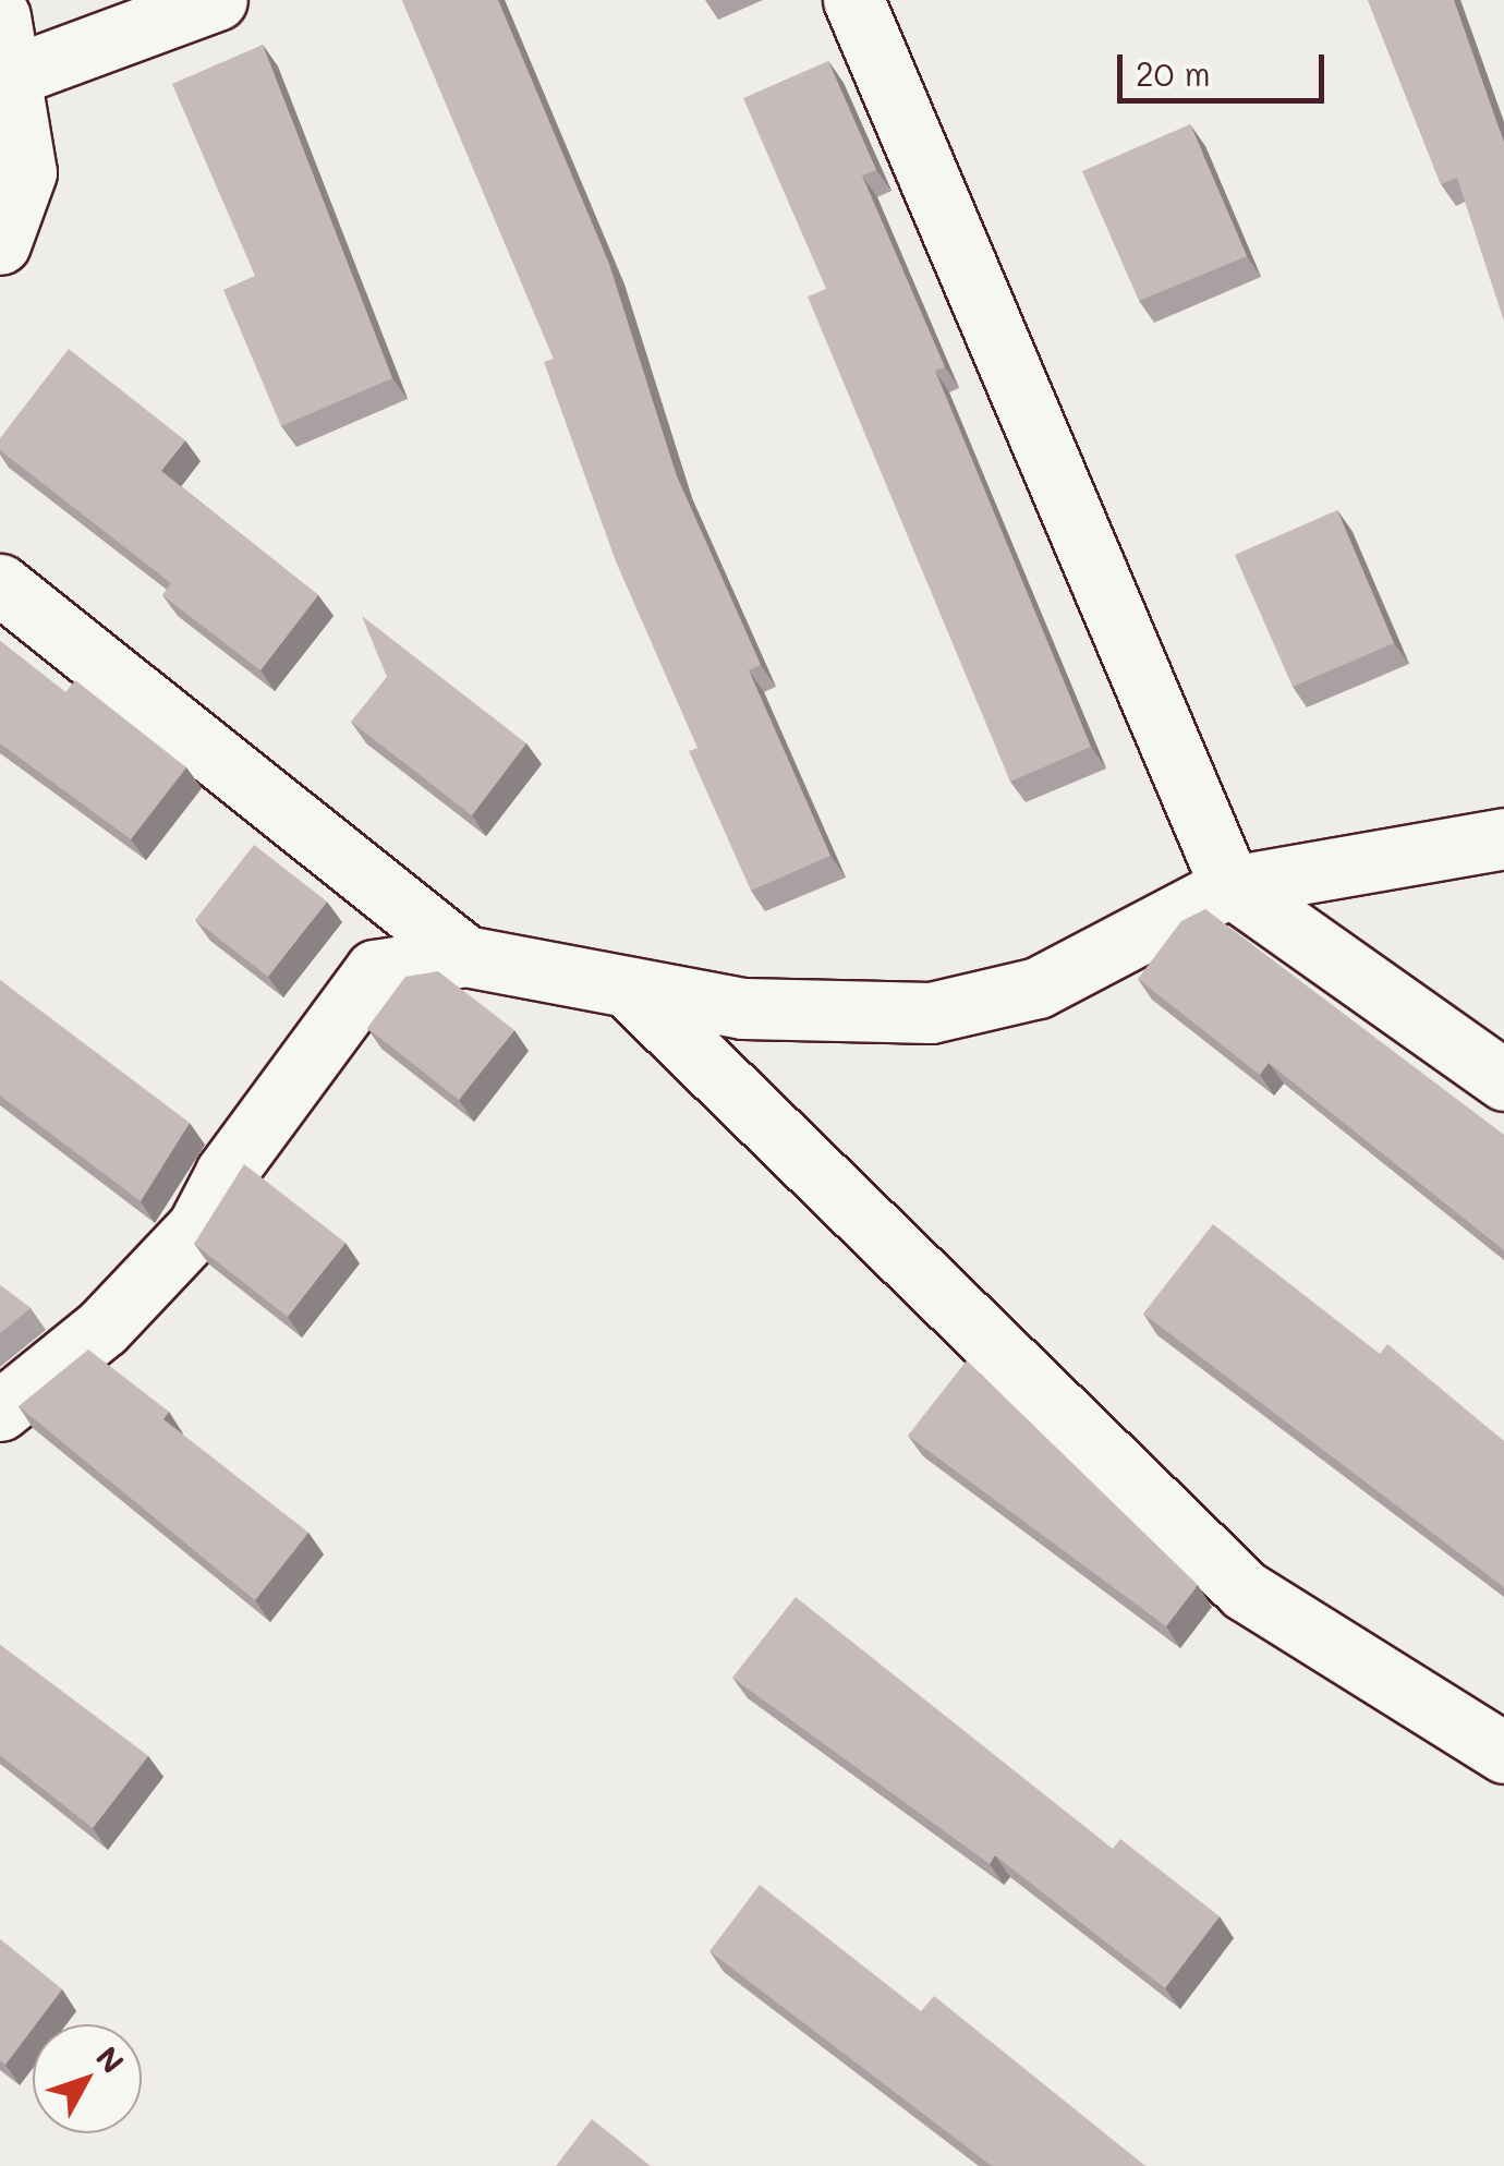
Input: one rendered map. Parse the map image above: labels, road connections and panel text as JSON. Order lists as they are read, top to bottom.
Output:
{
  "scale_bar": "20 m",
  "north": "top right"
}
